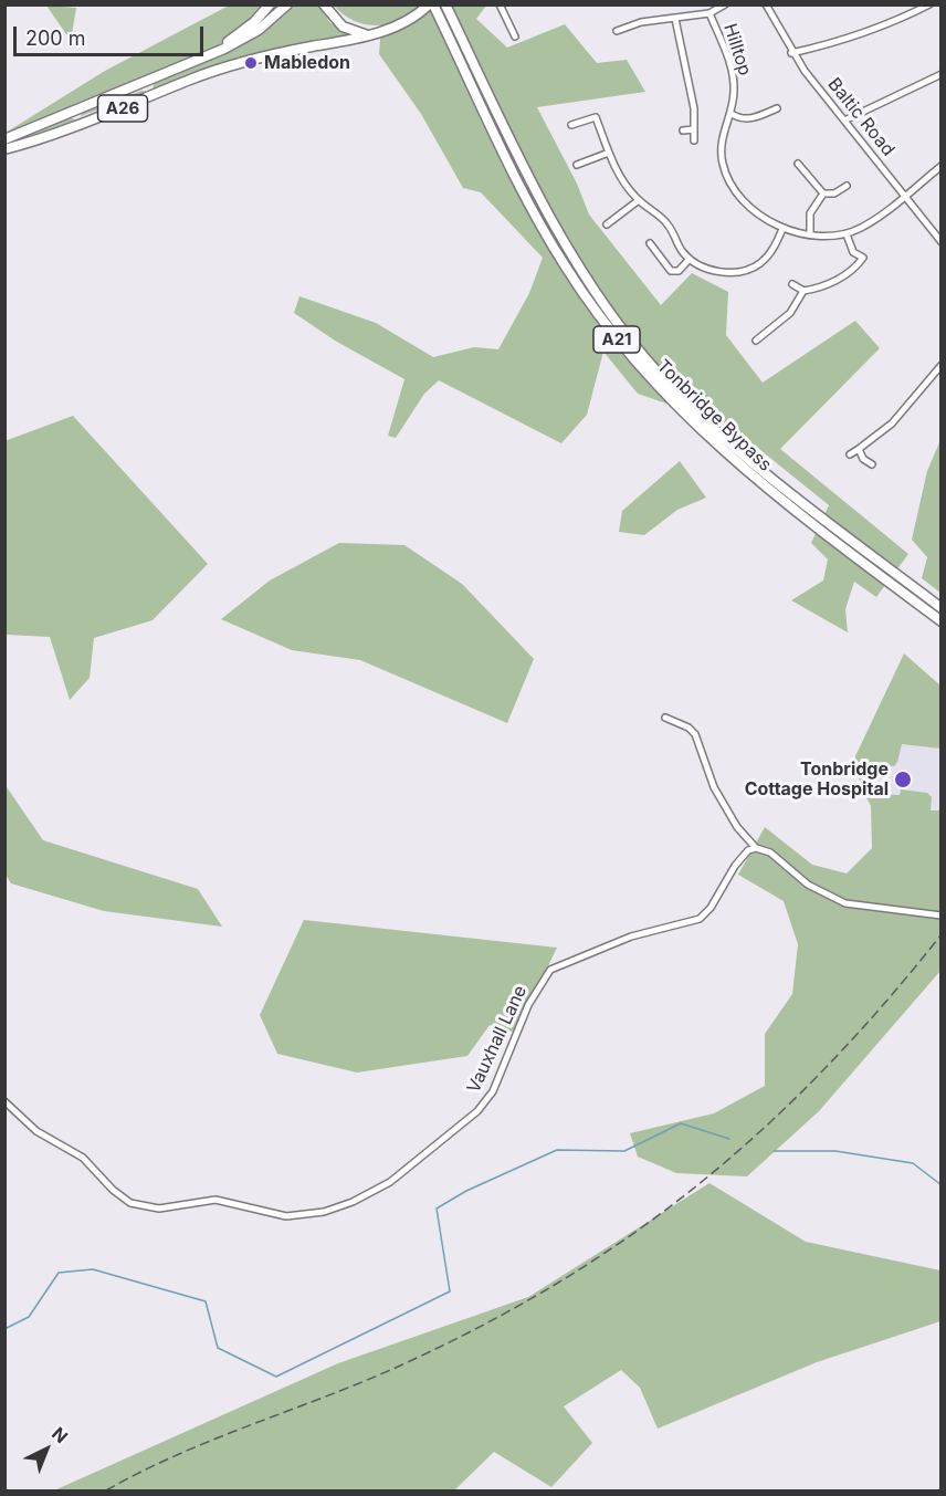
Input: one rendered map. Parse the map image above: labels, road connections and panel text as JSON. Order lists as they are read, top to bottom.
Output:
{
  "streets": {
    "highway": ["A26", "A21", "Tonbridge Bypass"],
    "street": ["Hilltop", "Baltic Road", "Vauxhall Lane"]
  },
  "crossings": [
    ["A26", "Tonbridge Bypass"]
  ],
  "places": ["Mabledon", "Tonbridge Cottage Hospital"],
  "scale_bar": "200 m",
  "north": "top right"
}
